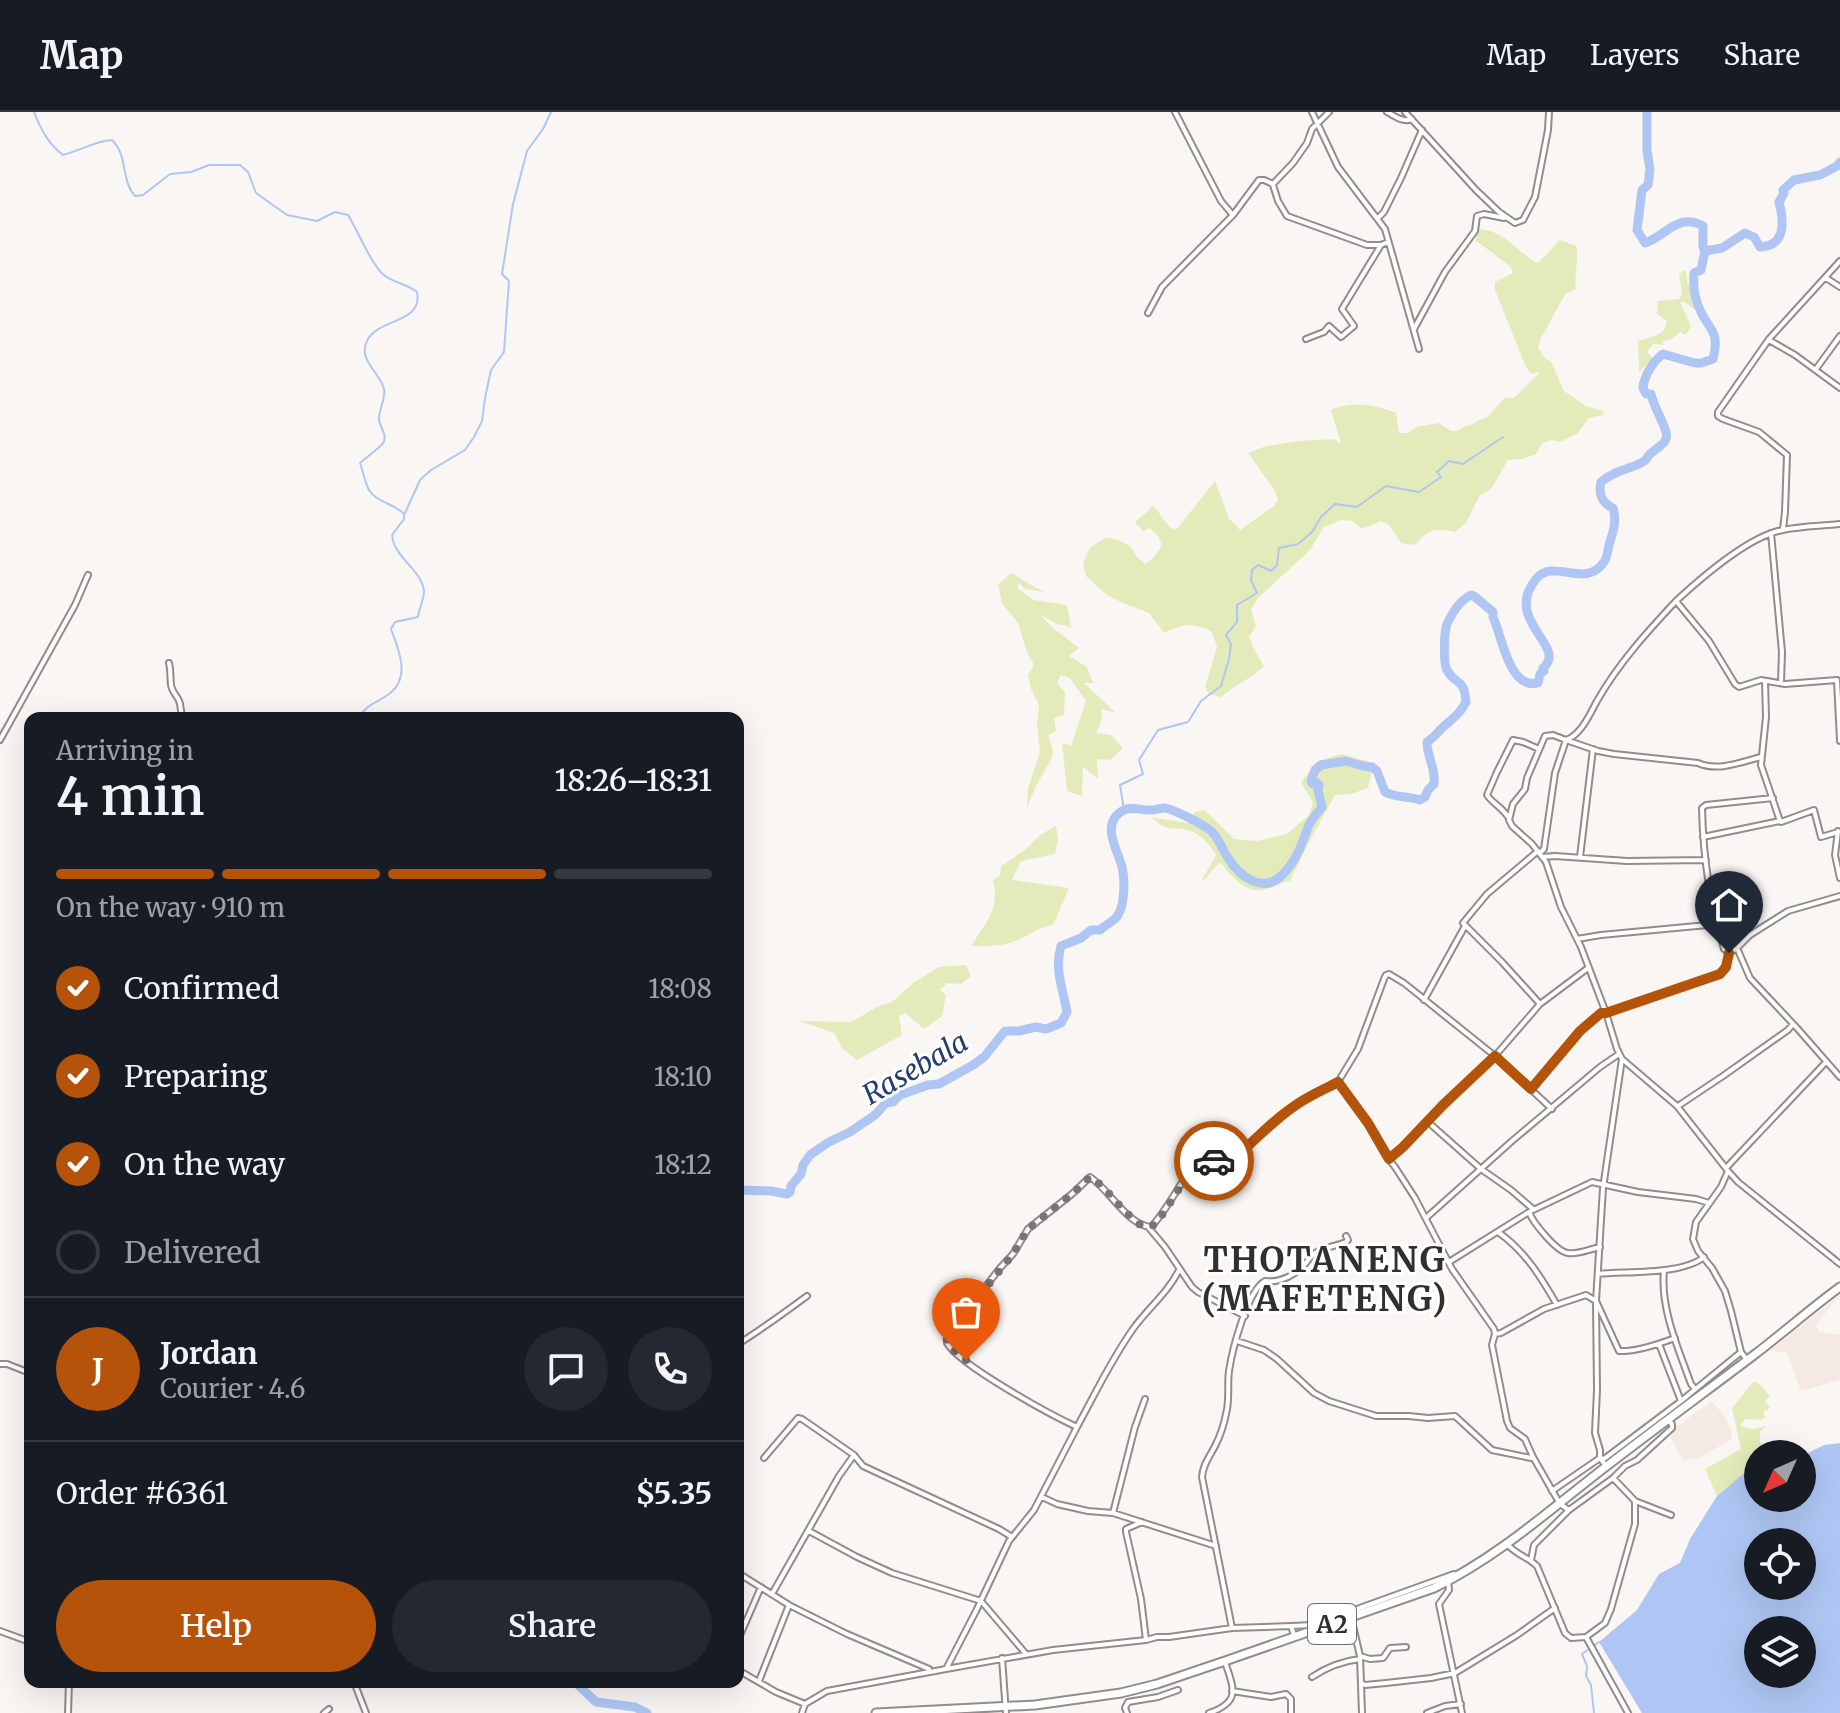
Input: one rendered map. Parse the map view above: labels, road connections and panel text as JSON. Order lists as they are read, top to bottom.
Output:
{
  "streets": {
    "main road": ["A2"]
  },
  "districts": ["THOTANENG (MAFETENG)"],
  "water": ["Rasebala"],
  "north": "bottom left",
  "page": {
    "header": "Map",
    "nav": ["Map", "Layers", "Share"],
    "heading": ["4 min", "Arriving in", "18:26–18:31"],
    "panel": [
      "Jordan",
      "Courier · 4.6",
      "Order #6361",
      "$5.35"
    ],
    "bar": "On the way · 910 m",
    "list": [
      ["Confirmed", "18:08"],
      ["Preparing", "18:10"],
      ["On the way", "18:12"],
      "Delivered"
    ],
    "round": "J",
    "buttons": ["Help", "Share"]
  }
}
